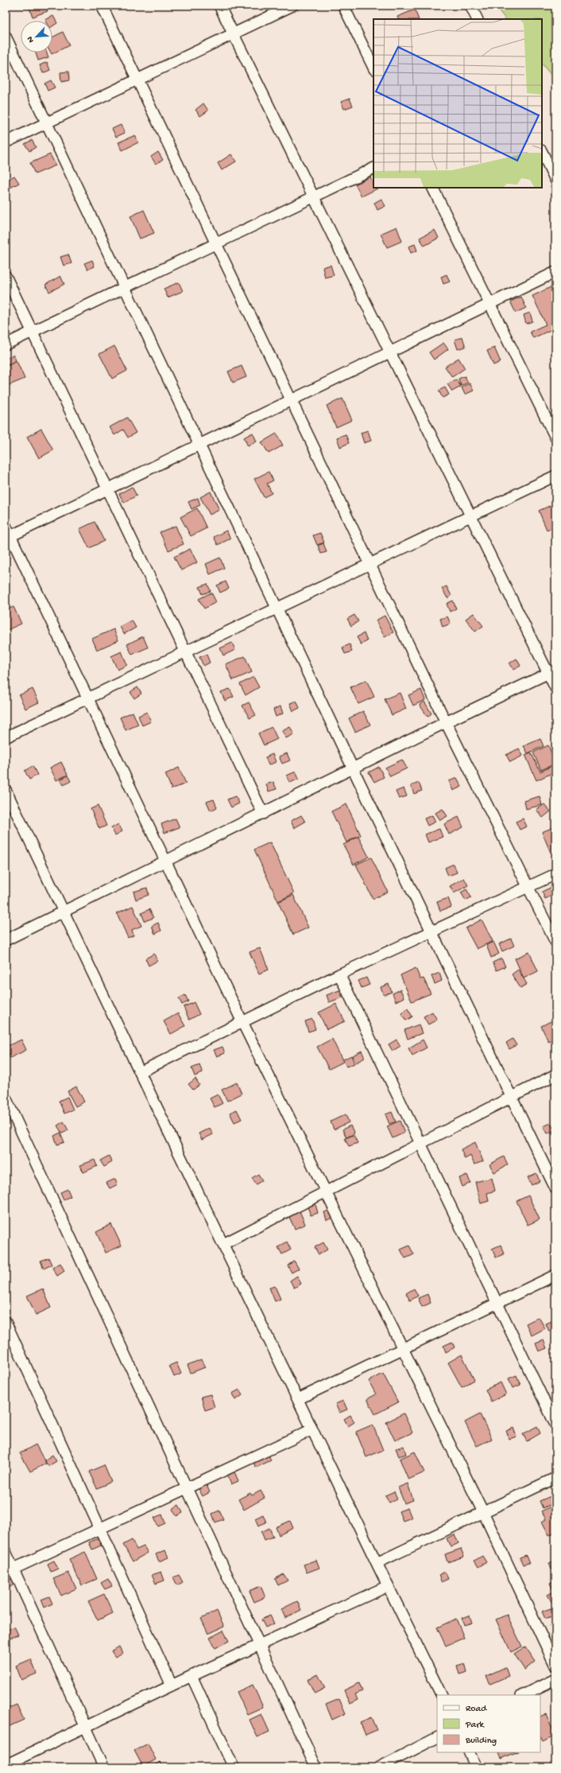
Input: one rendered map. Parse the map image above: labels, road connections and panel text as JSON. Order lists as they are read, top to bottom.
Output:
{
  "legend": ["Road", "Park", "Building"],
  "north": "bottom left"
}
